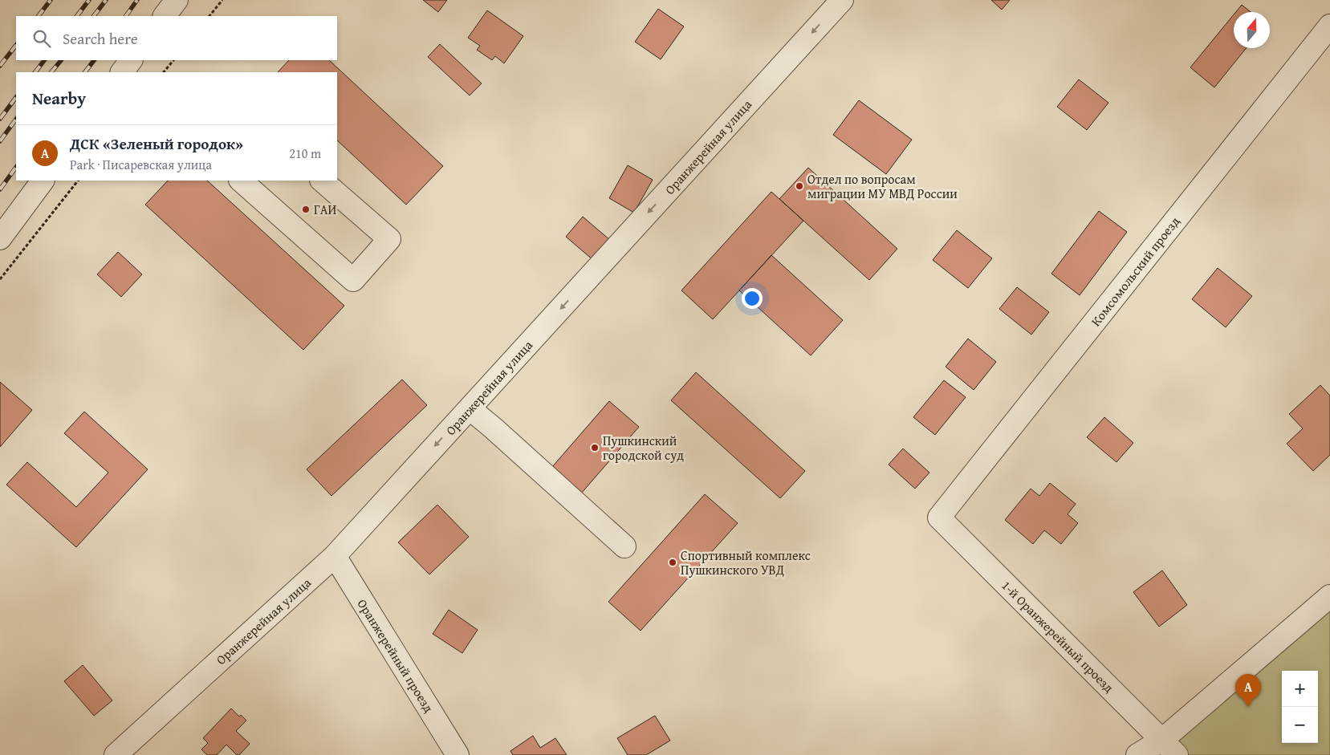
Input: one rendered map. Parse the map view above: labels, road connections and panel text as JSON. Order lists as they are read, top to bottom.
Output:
{
  "streets": {
    "street": [
      "Оранжерейная улица",
      "Комсомольский проезд",
      "1-й Оранжерейный проезд",
      "Оранжерейный проезд"
    ]
  },
  "crossings": [
    ["Оранжерейная улица", "Оранжерейный проезд"],
    ["Комсомольский проезд", "1-й Оранжерейный проезд"]
  ],
  "one_way": ["Оранжерейная улица"],
  "places": [
    "Отдел по вопросам миграции МУ МВД России",
    "ГАИ",
    "Пушкинский городской суд",
    "Спортивный комплекс Пушкинского УВД"
  ],
  "north": "top",
  "page": {
    "search": "Search here",
    "heading": "Nearby",
    "list": [
      {
        "mark": "A",
        "name": "ДСК «Зеленый городок»",
        "note": "Park · Писаревская улица",
        "value": "210 m"
      }
    ],
    "map_buttons": ["+", "−"],
    "pins": "A"
  }
}
